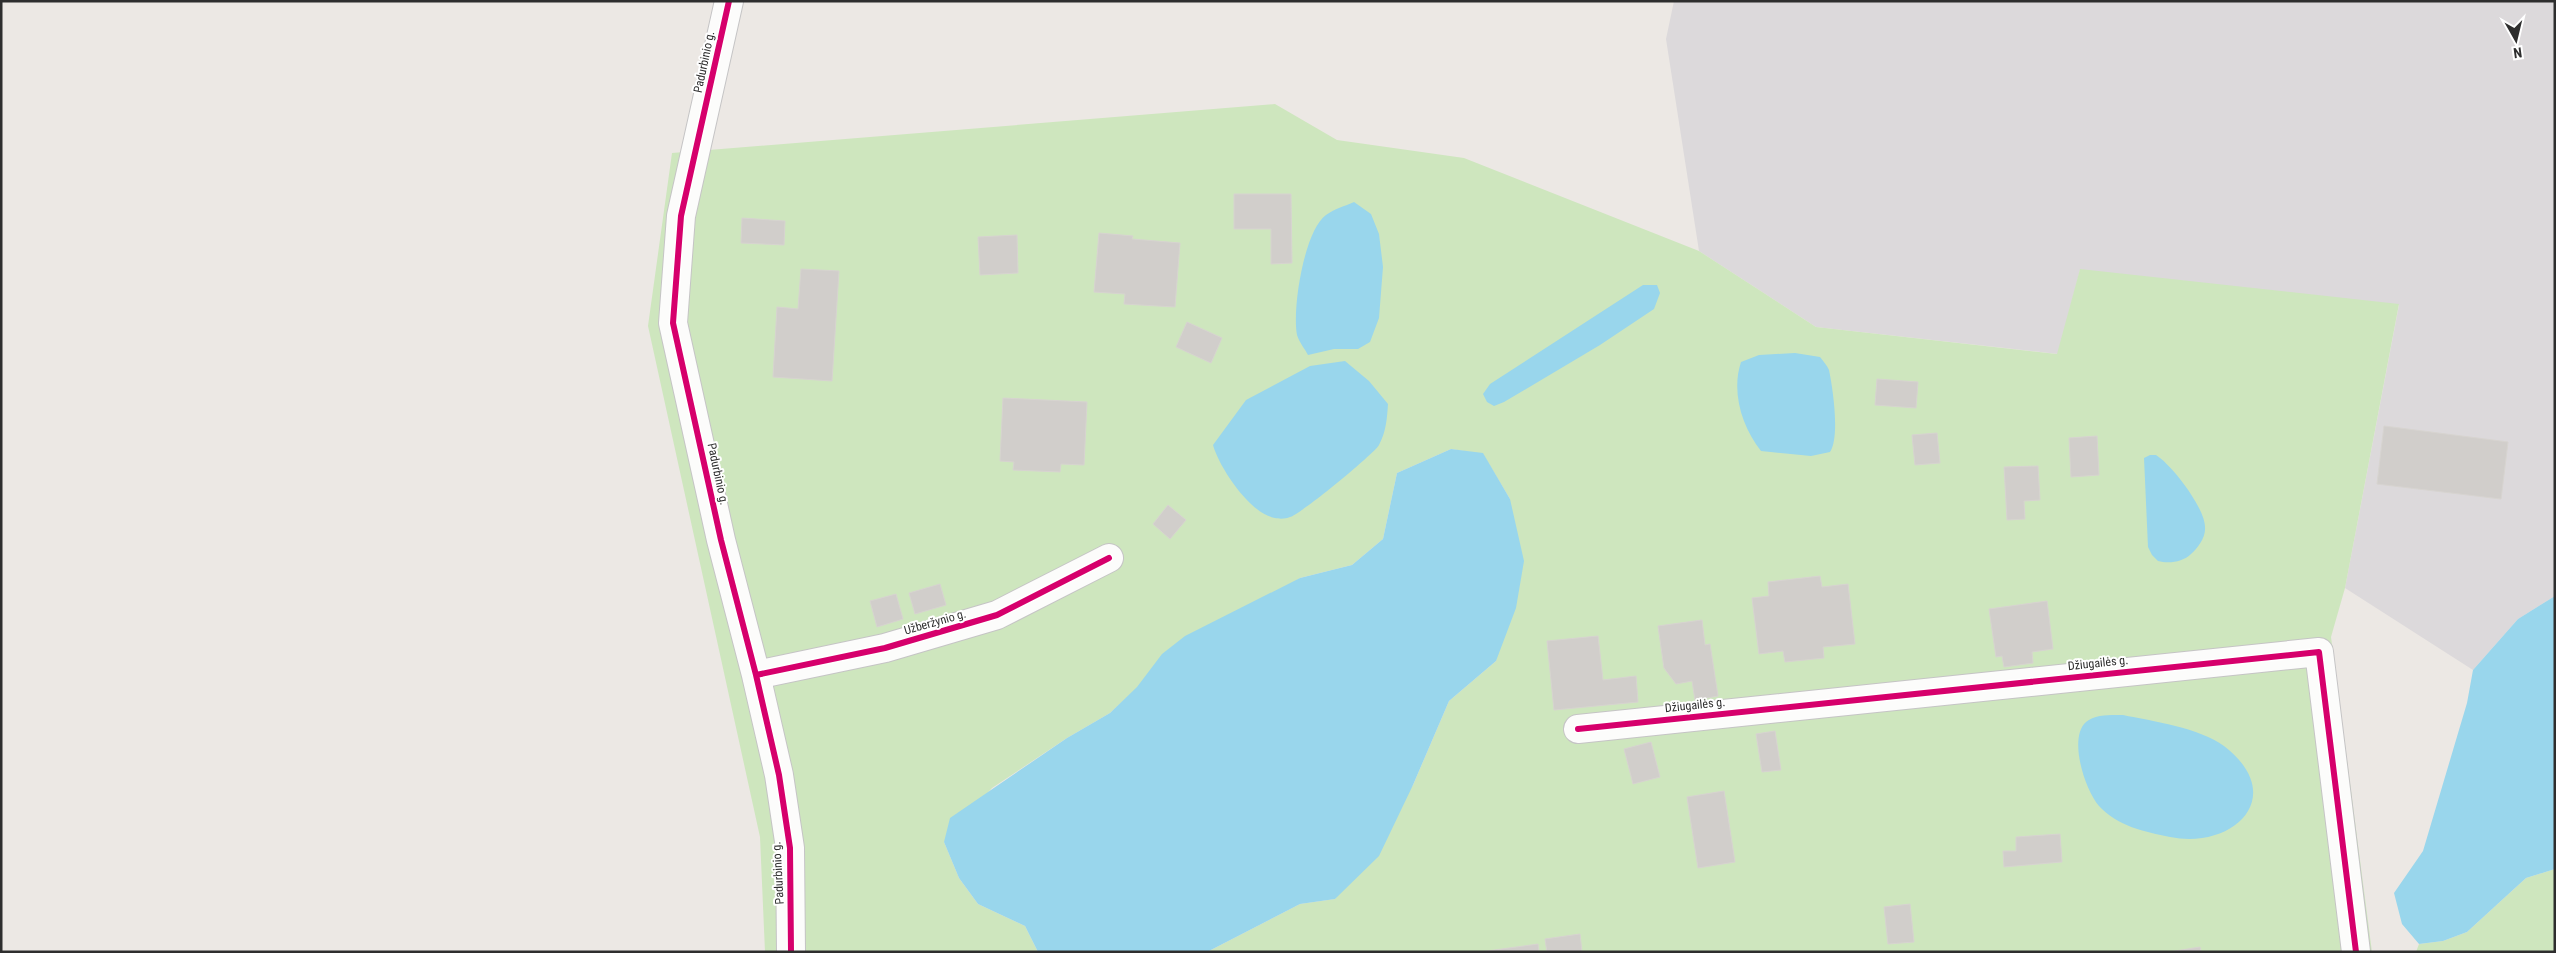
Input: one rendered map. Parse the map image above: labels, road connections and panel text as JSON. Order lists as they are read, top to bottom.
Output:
{
  "streets": {
    "street": ["Padurbinio g.", "Užberžynio g.", "Džiugailės g."]
  },
  "crossings": [
    ["Padurbinio g.", "Užberžynio g."]
  ],
  "north": "bottom"
}
